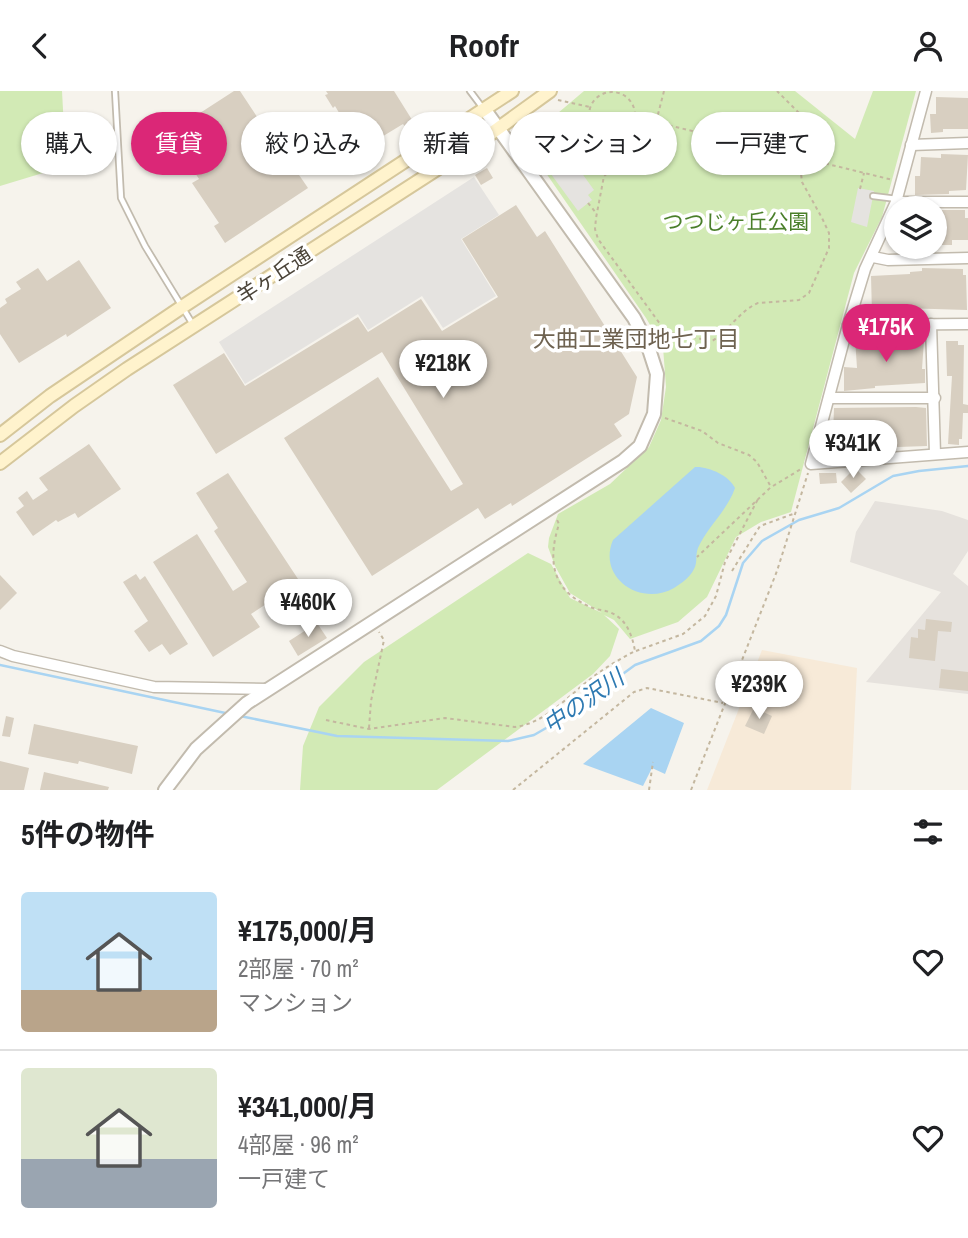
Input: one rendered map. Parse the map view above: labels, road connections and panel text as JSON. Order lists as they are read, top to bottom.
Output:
{
  "streets": {
    "main road": ["羊ヶ丘通"]
  },
  "districts": ["大曲工業団地七丁目"],
  "water": ["中の沢川"],
  "parks": ["つつじヶ丘公園"],
  "page": {
    "header": "Roofr",
    "chip": [
      "購入",
      "賃貸",
      "絞り込み",
      "新着",
      "マンション",
      "一戸建て"
    ],
    "price": [
      "¥175K",
      "¥218K",
      "¥341K",
      "¥460K",
      "¥239K"
    ],
    "heading": "5件の物件",
    "list": [
      {
        "name": "¥175,000/月",
        "note": "2部屋 · 70 m² · マンション"
      },
      {
        "name": "¥341,000/月",
        "note": "4部屋 · 96 m² · 一戸建て"
      }
    ]
  }
}
